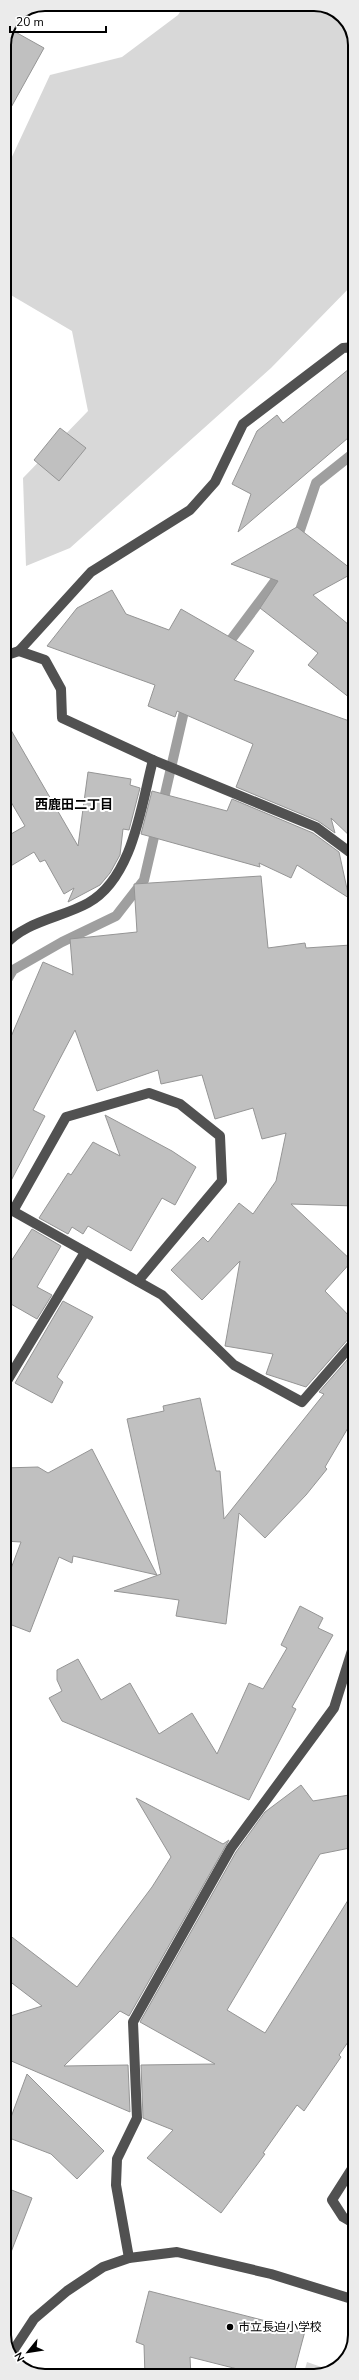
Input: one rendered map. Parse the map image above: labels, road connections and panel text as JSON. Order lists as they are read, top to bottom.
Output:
{
  "districts": ["西鹿田二丁目"],
  "places": ["市立長迫小学校"],
  "scale_bar": "20 m",
  "north": "bottom left"
}
